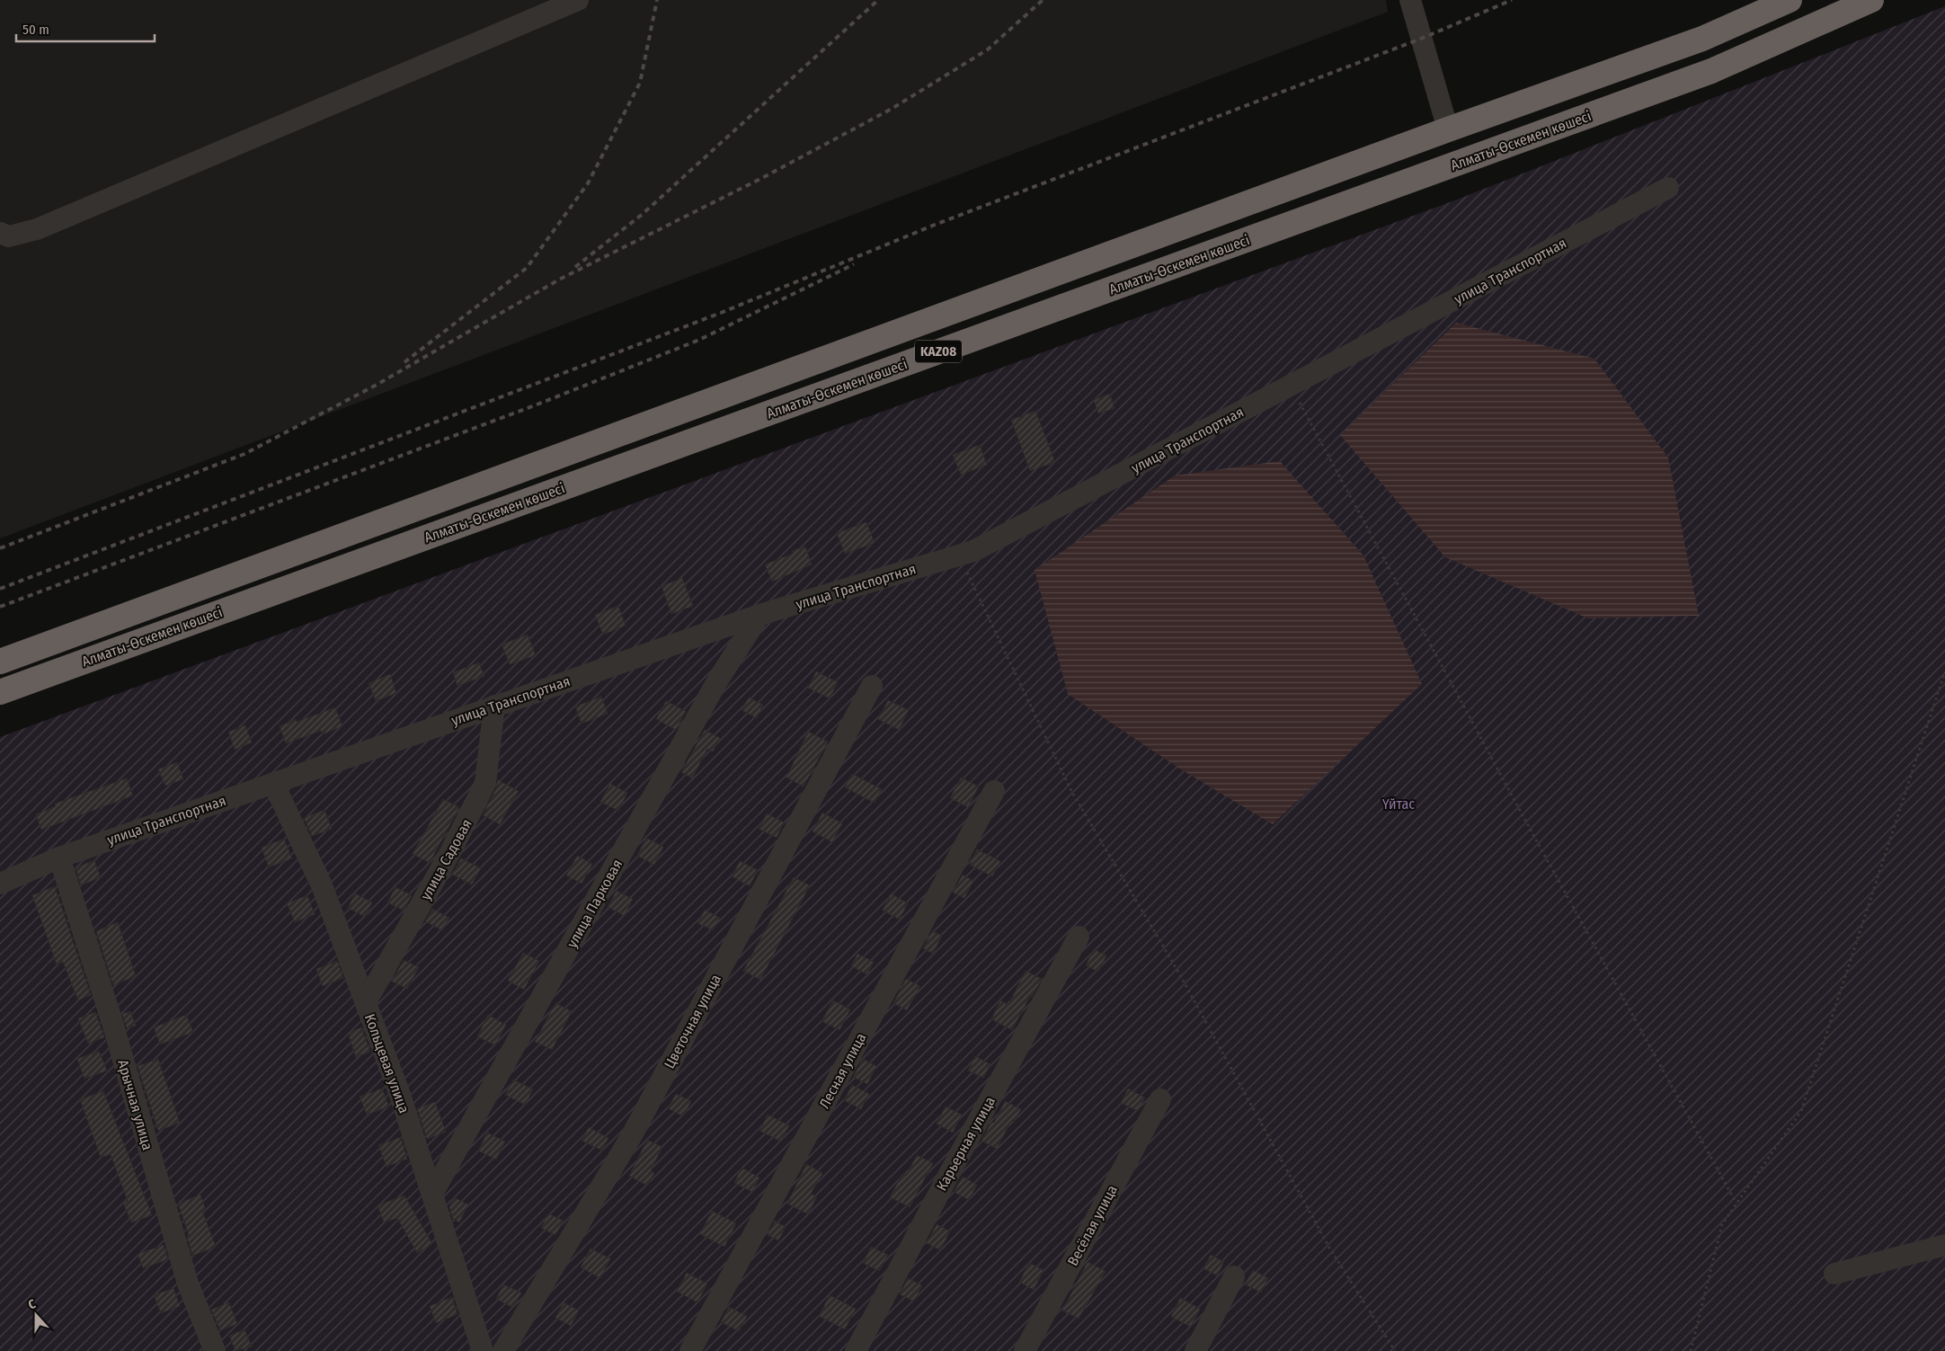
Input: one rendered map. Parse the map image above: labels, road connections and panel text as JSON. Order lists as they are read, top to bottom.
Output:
{
  "streets": {
    "highway": ["Алматы-Өскемен көшесі", "KAZ08"],
    "street": [
      "улица Транспортная",
      "улица Садовая",
      "улица Парковая",
      "Цветочная улица",
      "Кольцевая улица",
      "Лесная улица",
      "Арычная улица",
      "Карьерная улица",
      "Весёлая улица"
    ]
  },
  "crossings": [
    ["улица Транспортная", "улица Садовая"],
    ["улица Транспортная", "улица Парковая"],
    ["улица Транспортная", "Кольцевая улица"],
    ["улица Транспортная", "Арычная улица"],
    ["улица Садовая", "Кольцевая улица"],
    ["улица Парковая", "Кольцевая улица"]
  ],
  "parks": ["Үйтас"],
  "scale_bar": "50 m",
  "north": "top"
}
